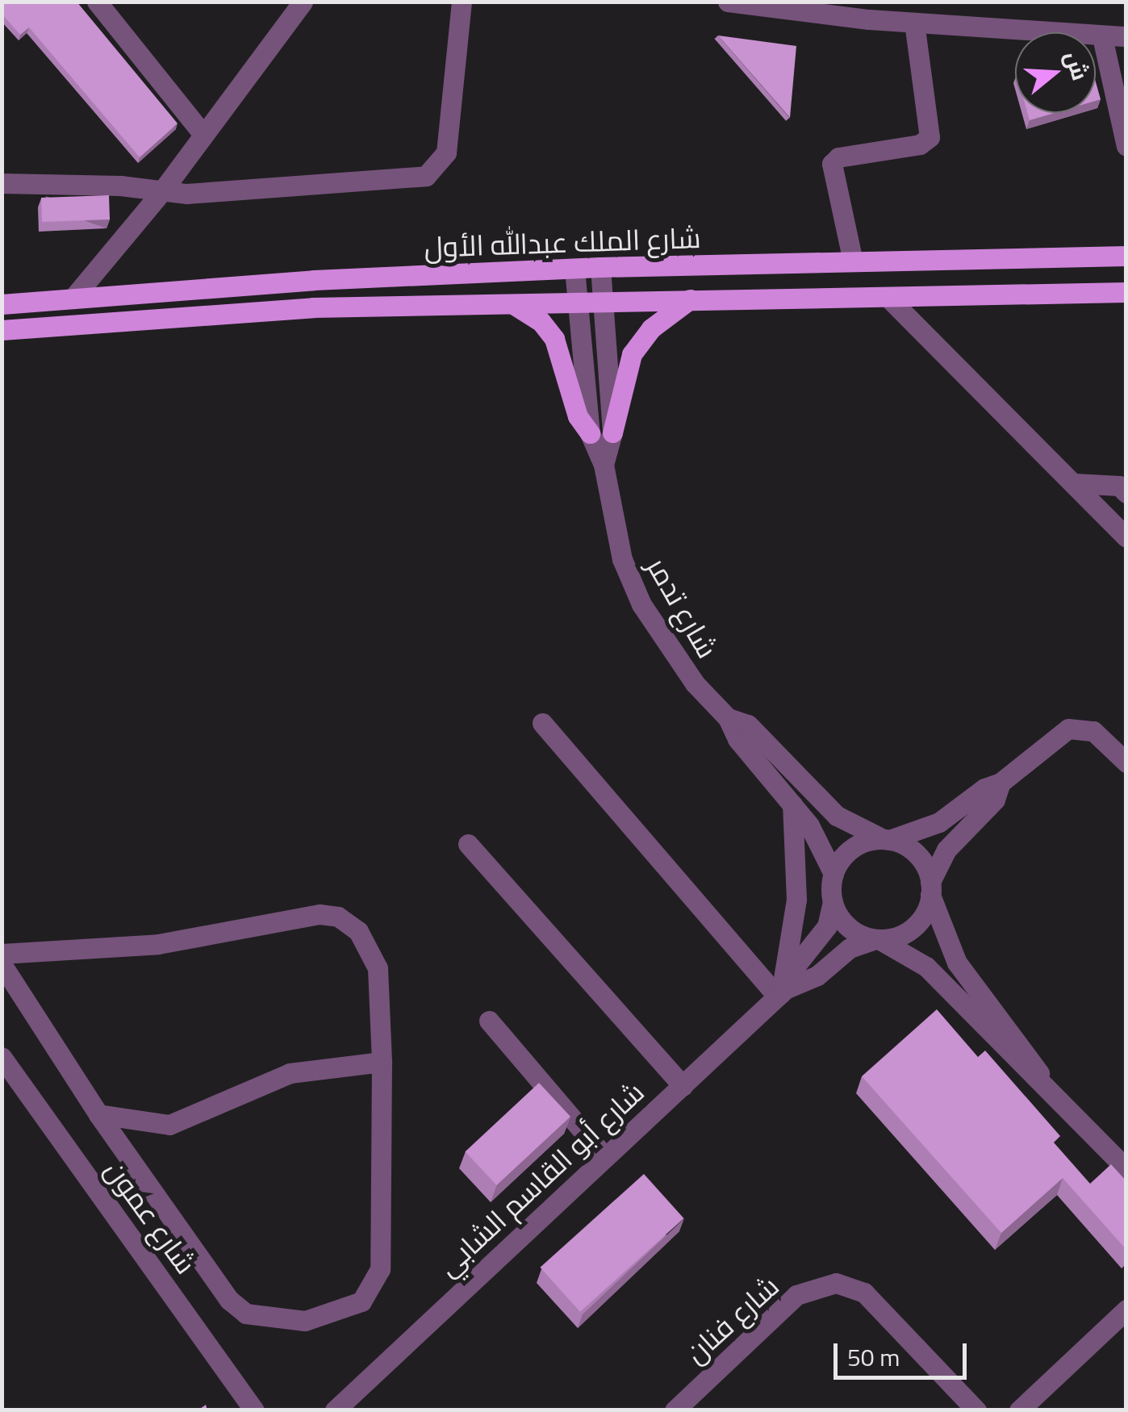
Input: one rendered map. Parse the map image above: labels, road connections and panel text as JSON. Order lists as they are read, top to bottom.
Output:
{
  "streets": {
    "main road": ["شارع الملك عبدالله الأول"],
    "street": [
      "شارع تدمر",
      "شارع أبو القاسم الشابي",
      "شارع عمون",
      "شارع فنان"
    ]
  },
  "crossings": [
    ["شارع الملك عبدالله الأول", "شارع تدمر"],
    ["شارع تدمر", "شارع أبو القاسم الشابي"]
  ],
  "scale_bar": "50 m",
  "north": "right"
}
